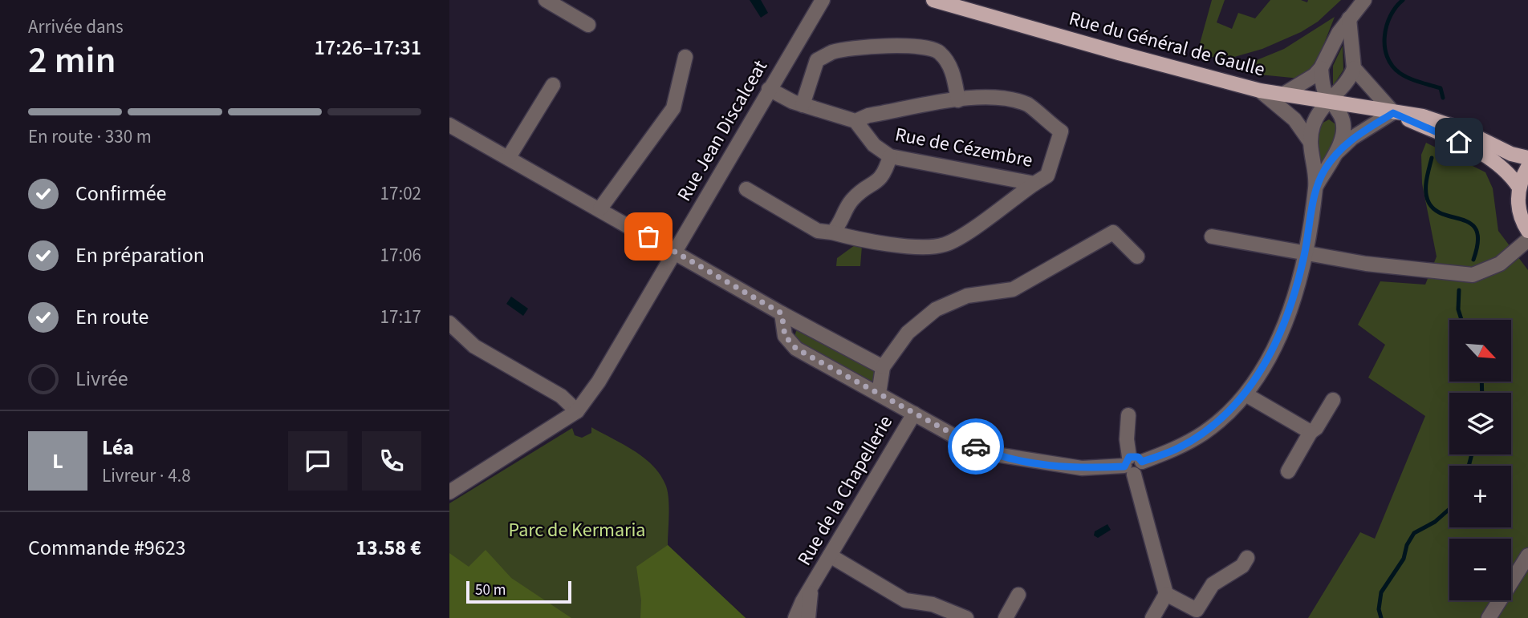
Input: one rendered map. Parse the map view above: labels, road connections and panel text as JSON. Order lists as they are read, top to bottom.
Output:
{
  "streets": {
    "main road": ["Rue du Général de Gaulle"],
    "street": ["Rue Jean Discalceat", "Rue de Cézembre", "Rue de la Chapellerie"]
  },
  "parks": ["Parc de Kermaria"],
  "scale_bar": "50 m",
  "north": "bottom right",
  "page": {
    "heading": ["2 min", "Arrivée dans", "17:26–17:31"],
    "panel": [
      "Léa",
      "Livreur · 4.8",
      "Commande #9623",
      "13.58 €"
    ],
    "bar": "En route · 330 m",
    "list": [
      ["Confirmée", "17:02"],
      ["En préparation", "17:06"],
      ["En route", "17:17"],
      "Livrée"
    ],
    "map_buttons": ["+", "−"],
    "round": "L",
    "scale": "50 m"
  }
}
